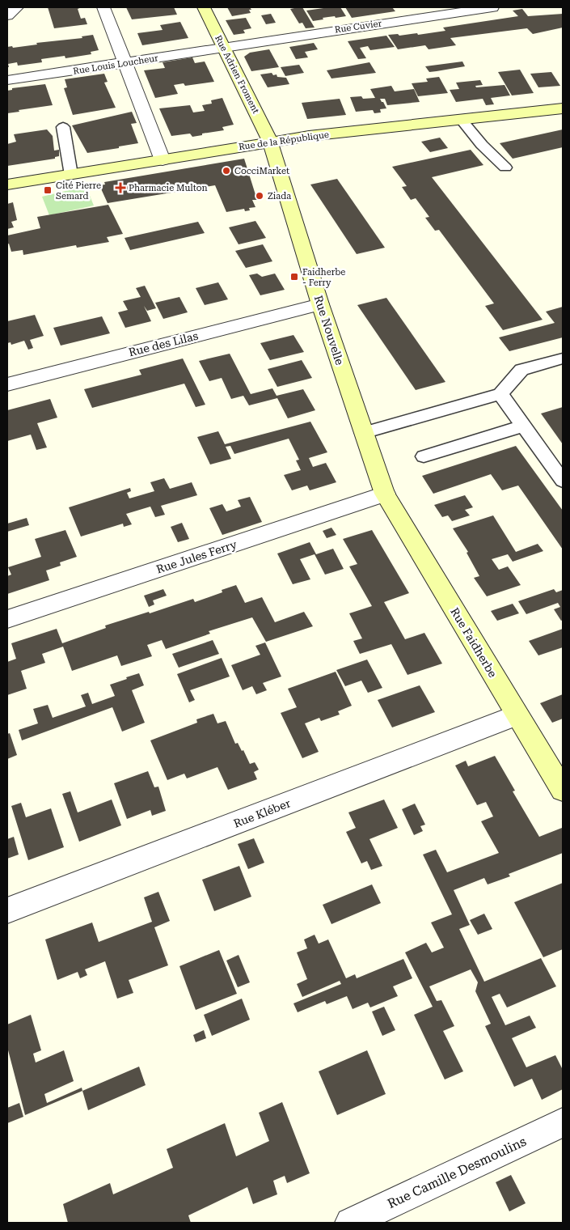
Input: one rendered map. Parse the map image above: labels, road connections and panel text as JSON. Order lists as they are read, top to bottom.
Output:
{
  "streets": {
    "street": [
      "Rue Cuvier",
      "Rue Louis Loucheur",
      "Rue Adrien Froment",
      "Rue de la République",
      "Rue Nouvelle",
      "Rue des Lilas",
      "Rue Jules Ferry",
      "Rue Faidherbe",
      "Rue Kléber",
      "Rue Camille Desmoulins"
    ]
  },
  "crossings": [
    ["Rue Cuvier", "Rue Louis Loucheur"],
    ["Rue Cuvier", "Rue Adrien Froment"],
    ["Rue Louis Loucheur", "Rue Adrien Froment"],
    ["Rue Adrien Froment", "Rue de la République"],
    ["Rue Adrien Froment", "Rue Nouvelle"],
    ["Rue de la République", "Rue Nouvelle"],
    ["Rue Nouvelle", "Rue des Lilas"],
    ["Rue Nouvelle", "Rue Jules Ferry"],
    ["Rue Nouvelle", "Rue Faidherbe"],
    ["Rue Jules Ferry", "Rue Faidherbe"],
    ["Rue Faidherbe", "Rue Kléber"]
  ],
  "places": {
    "other": ["CocciMarket", "Ziada"],
    "health": ["Pharmacie Multon"],
    "transit": ["Cité Pierre Semard", "Faidherbe - Ferry"]
  }
}
